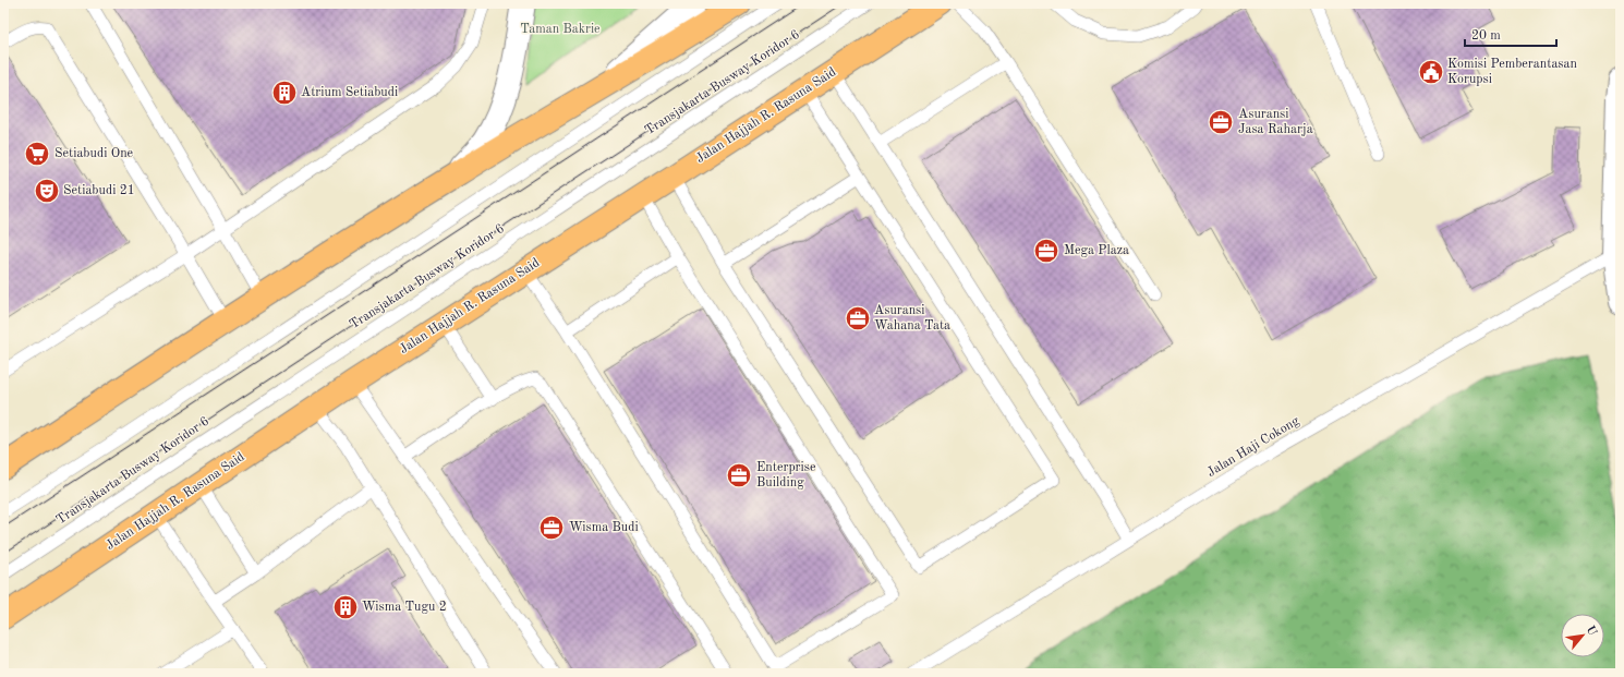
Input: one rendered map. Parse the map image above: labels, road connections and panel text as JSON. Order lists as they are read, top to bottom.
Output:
{
  "streets": {
    "main road": ["Jalan Hajjah R. Rasuna Said"],
    "lane": ["Transjakarta Busway Koridor 6", "Jalan Haji Cokong"]
  },
  "parks": ["Taman Bakrie"],
  "places": {
    "public building": ["Komisi Pemberantasan Korupsi"],
    "building": ["Atrium Setiabudi", "Wisma Tugu 2"],
    "office": [
      "Asuransi Jasa Raharja",
      "Mega Plaza",
      "Asuransi Wahana Tata",
      "Enterprise Building",
      "Wisma Budi"
    ],
    "supermarket": ["Setiabudi One"],
    "theatre": ["Setiabudi 21"]
  },
  "scale_bar": "20 m",
  "north": "top right"
}
